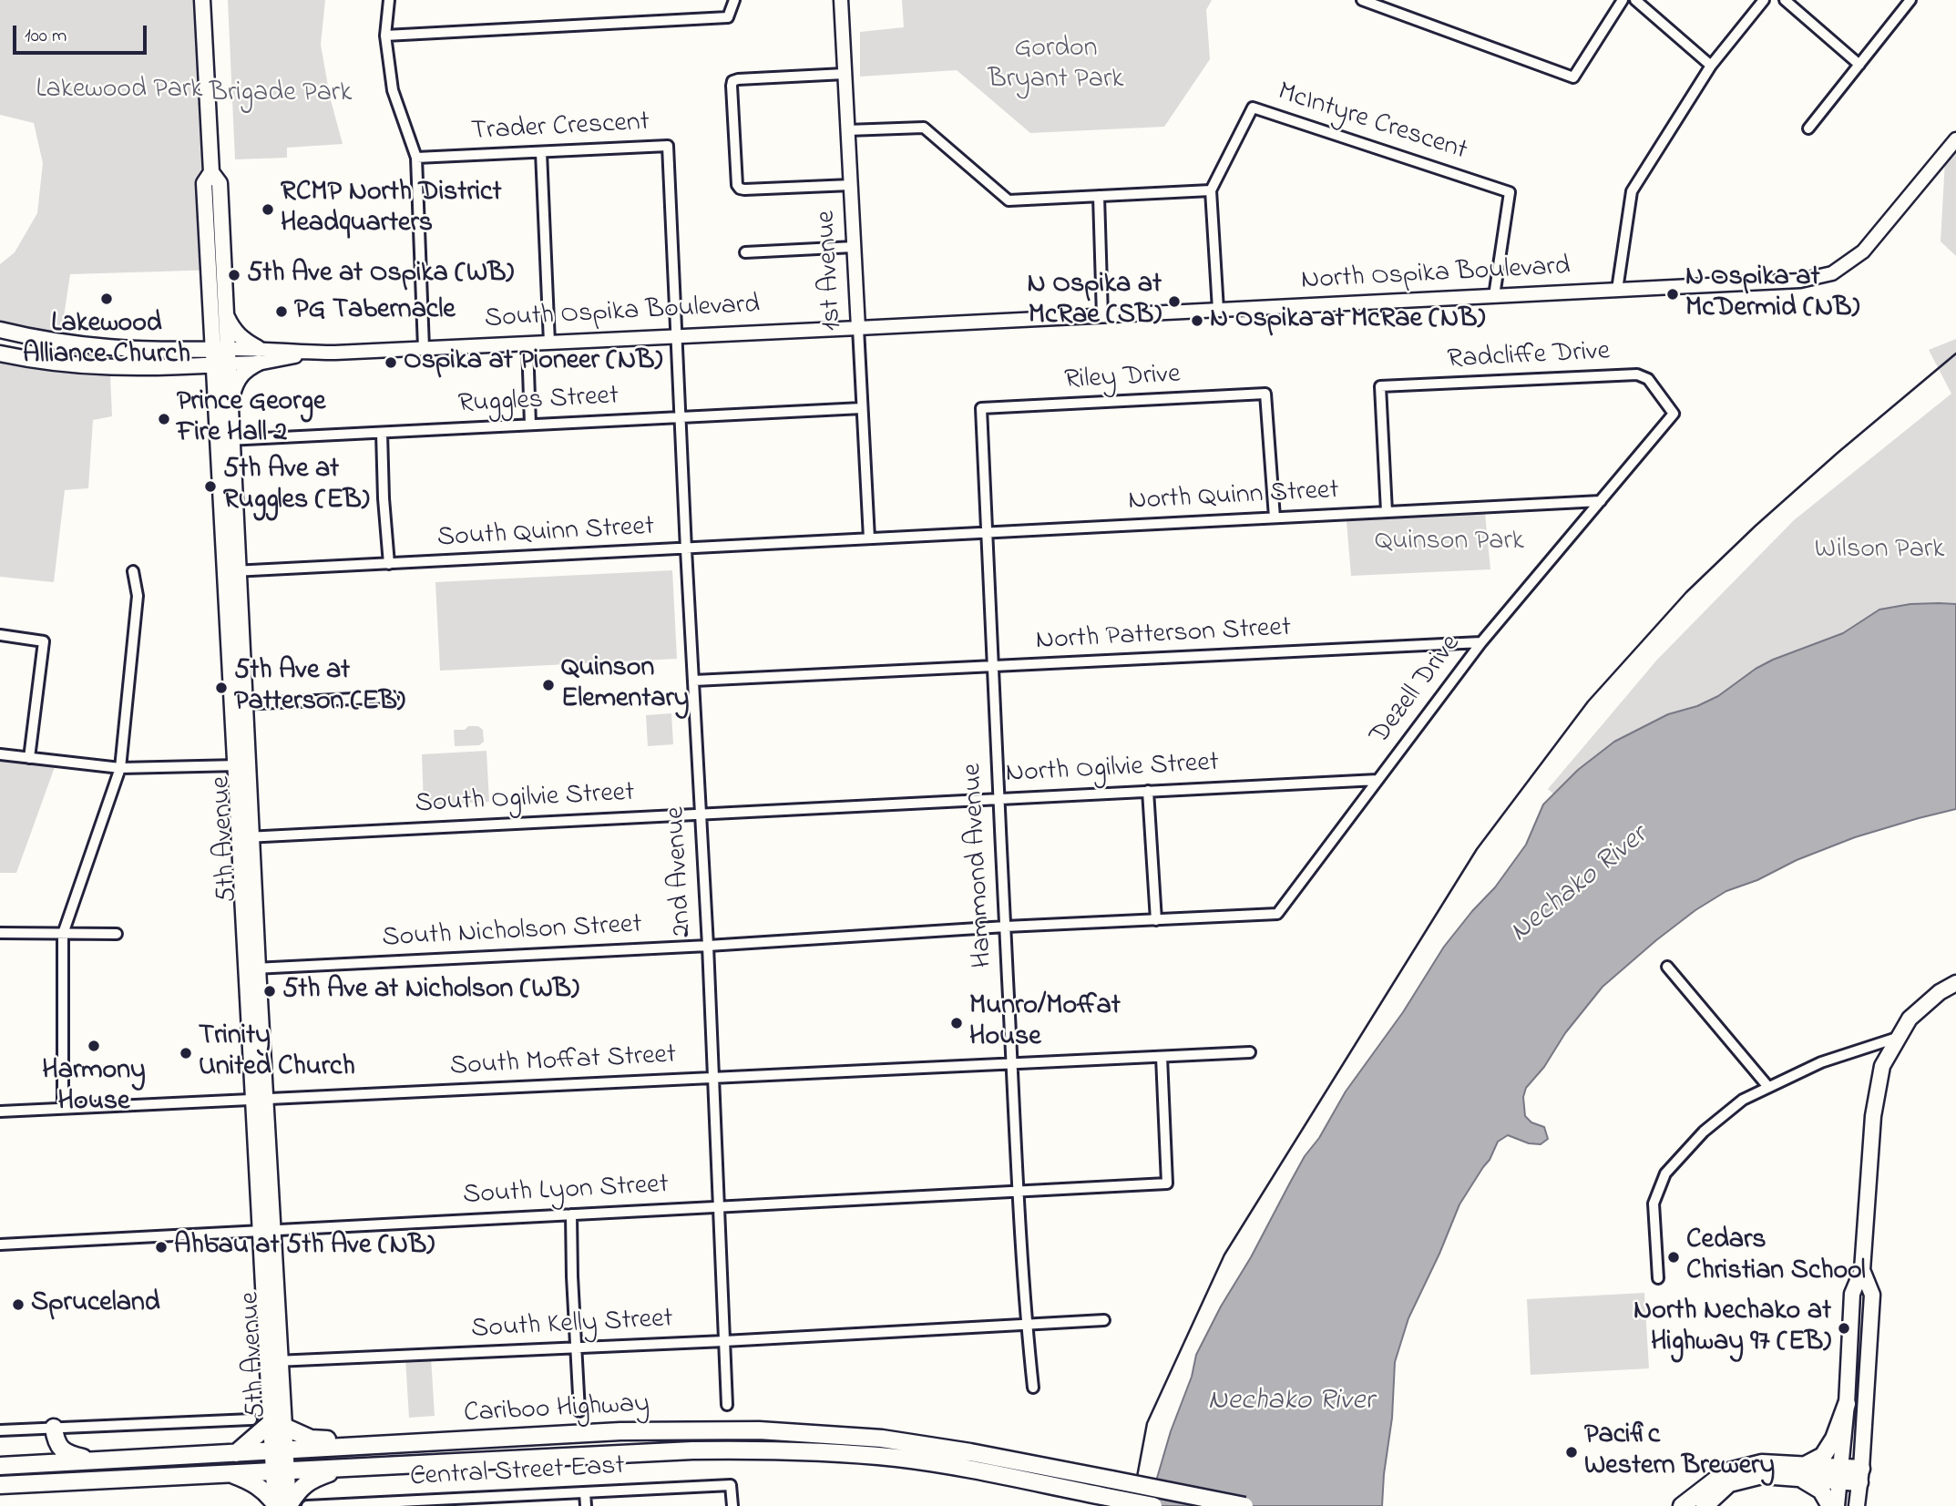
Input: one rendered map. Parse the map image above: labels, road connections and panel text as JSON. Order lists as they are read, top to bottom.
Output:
{
  "streets": {
    "highway": ["Cariboo Highway"],
    "main road": ["South Ospika Boulevard", "5th Avenue"],
    "street": [
      "McIntyre Crescent",
      "Trader Crescent",
      "1st Avenue",
      "North Ospika Boulevard",
      "Radcliffe Drive",
      "Riley Drive",
      "Ruggles Street",
      "North Quinn Street",
      "South Quinn Street",
      "North Patterson Street",
      "Dezell Drive",
      "North Ogilvie Street",
      "South Ogilvie Street",
      "Hammond Avenue",
      "2nd Avenue",
      "South Nicholson Street",
      "South Moffat Street",
      "South Lyon Street",
      "South Kelly Street",
      "Central Street East"
    ]
  },
  "crossings": [
    ["McIntyre Crescent", "North Ospika Boulevard"],
    ["Trader Crescent", "South Ospika Boulevard"],
    ["Trader Crescent", "2nd Avenue"],
    ["1st Avenue", "North Ospika Boulevard"],
    ["1st Avenue", "South Ospika Boulevard"],
    ["1st Avenue", "Ruggles Street"],
    ["1st Avenue", "North Quinn Street"],
    ["1st Avenue", "South Quinn Street"],
    ["North Ospika Boulevard", "South Ospika Boulevard"],
    ["South Ospika Boulevard", "5th Avenue"],
    ["South Ospika Boulevard", "2nd Avenue"],
    ["Radcliffe Drive", "North Quinn Street"],
    ["Radcliffe Drive", "Dezell Drive"],
    ["Riley Drive", "North Quinn Street"],
    ["Riley Drive", "Hammond Avenue"],
    ["Ruggles Street", "5th Avenue"],
    ["Ruggles Street", "2nd Avenue"],
    ["North Quinn Street", "South Quinn Street"],
    ["North Quinn Street", "Dezell Drive"],
    ["North Quinn Street", "Hammond Avenue"],
    ["South Quinn Street", "5th Avenue"],
    ["South Quinn Street", "2nd Avenue"],
    ["North Patterson Street", "Dezell Drive"],
    ["North Patterson Street", "Hammond Avenue"],
    ["North Patterson Street", "2nd Avenue"],
    ["Dezell Drive", "North Ogilvie Street"],
    ["Dezell Drive", "South Nicholson Street"],
    ["North Ogilvie Street", "South Ogilvie Street"],
    ["North Ogilvie Street", "Hammond Avenue"],
    ["South Ogilvie Street", "5th Avenue"],
    ["South Ogilvie Street", "2nd Avenue"],
    ["5th Avenue", "South Nicholson Street"],
    ["5th Avenue", "South Moffat Street"],
    ["5th Avenue", "South Lyon Street"],
    ["5th Avenue", "South Kelly Street"],
    ["5th Avenue", "Cariboo Highway"],
    ["Hammond Avenue", "South Nicholson Street"],
    ["Hammond Avenue", "South Moffat Street"],
    ["Hammond Avenue", "South Lyon Street"],
    ["Hammond Avenue", "South Kelly Street"],
    ["2nd Avenue", "South Nicholson Street"],
    ["2nd Avenue", "South Moffat Street"],
    ["2nd Avenue", "South Lyon Street"],
    ["2nd Avenue", "South Kelly Street"],
    ["South Moffat Street", "South Lyon Street"]
  ],
  "water": ["Nechako River"],
  "parks": [
    "Gordon Bryant Park",
    "Lakewood Park",
    "Brigade Park",
    "Quinson Park",
    "Wilson Park"
  ],
  "places": [
    "RCMP North District Headquarters",
    "5th Ave at Ospika (WB)",
    "N Ospika at McDermid (NB)",
    "Lakewood Alliance Church",
    "N Ospika at McRae (SB)",
    "PG Tabernacle",
    "N Ospika at McRae (NB)",
    "Ospika at Pioneer (NB)",
    "Prince George Fire Hall 2",
    "5th Ave at Ruggles (EB)",
    "Quinson Elementary",
    "5th Ave at Patterson (EB)",
    "5th Ave at Nicholson (WB)",
    "Munro/Moffat House",
    "Harmony House",
    "Trinity United Church",
    "Ahbau at 5th Ave (NB)",
    "Cedars Christian School",
    "Spruceland",
    "North Nechako at Highway 97 (EB)",
    "Pacific Western Brewery"
  ],
  "scale_bar": "100 m"
}
